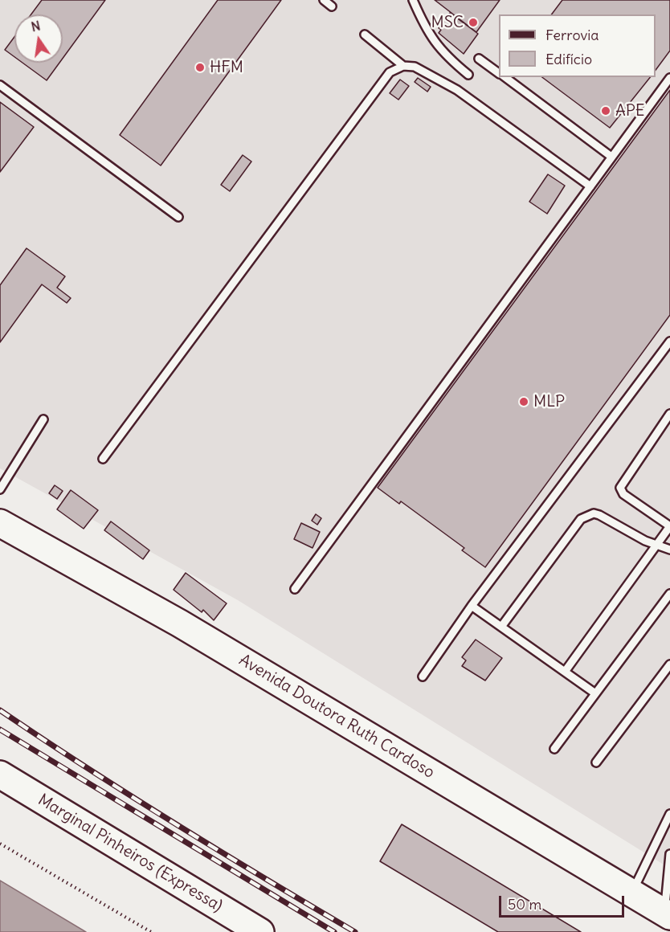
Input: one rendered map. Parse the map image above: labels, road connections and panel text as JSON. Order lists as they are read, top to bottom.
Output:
{
  "streets": {
    "highway": ["Avenida Doutora Ruth Cardoso", "Marginal Pinheiros (Expressa)"]
  },
  "places": [
    "MSC",
    "HFM",
    "APE",
    "MLP"
  ],
  "legend": ["Ferrovia", "Edifício"],
  "scale_bar": "50 m",
  "north": "top"
}
